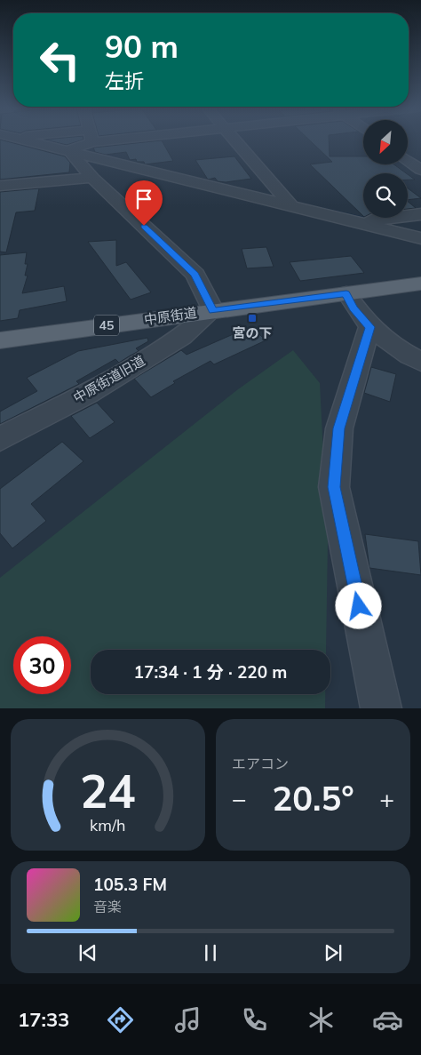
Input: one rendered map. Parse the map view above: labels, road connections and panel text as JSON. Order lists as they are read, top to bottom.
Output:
{
  "streets": {
    "main road": ["中原街道", "45"],
    "street": ["中原街道旧道"]
  },
  "crossings": [
    ["中原街道", "中原街道旧道"]
  ],
  "places": {
    "transit": ["宮の下"]
  },
  "north": "bottom left",
  "page": {
    "turn": ["90 m", "左折"],
    "limit": "30",
    "trip": "17:34 · 1 分 · 220 m",
    "tile": "エアコン",
    "heat": ["−", "20.5°", "+"],
    "song": ["105.3 FM", "音楽"],
    "tabs": "17:33",
    "gauge": ["24", "km/h"]
  }
}
